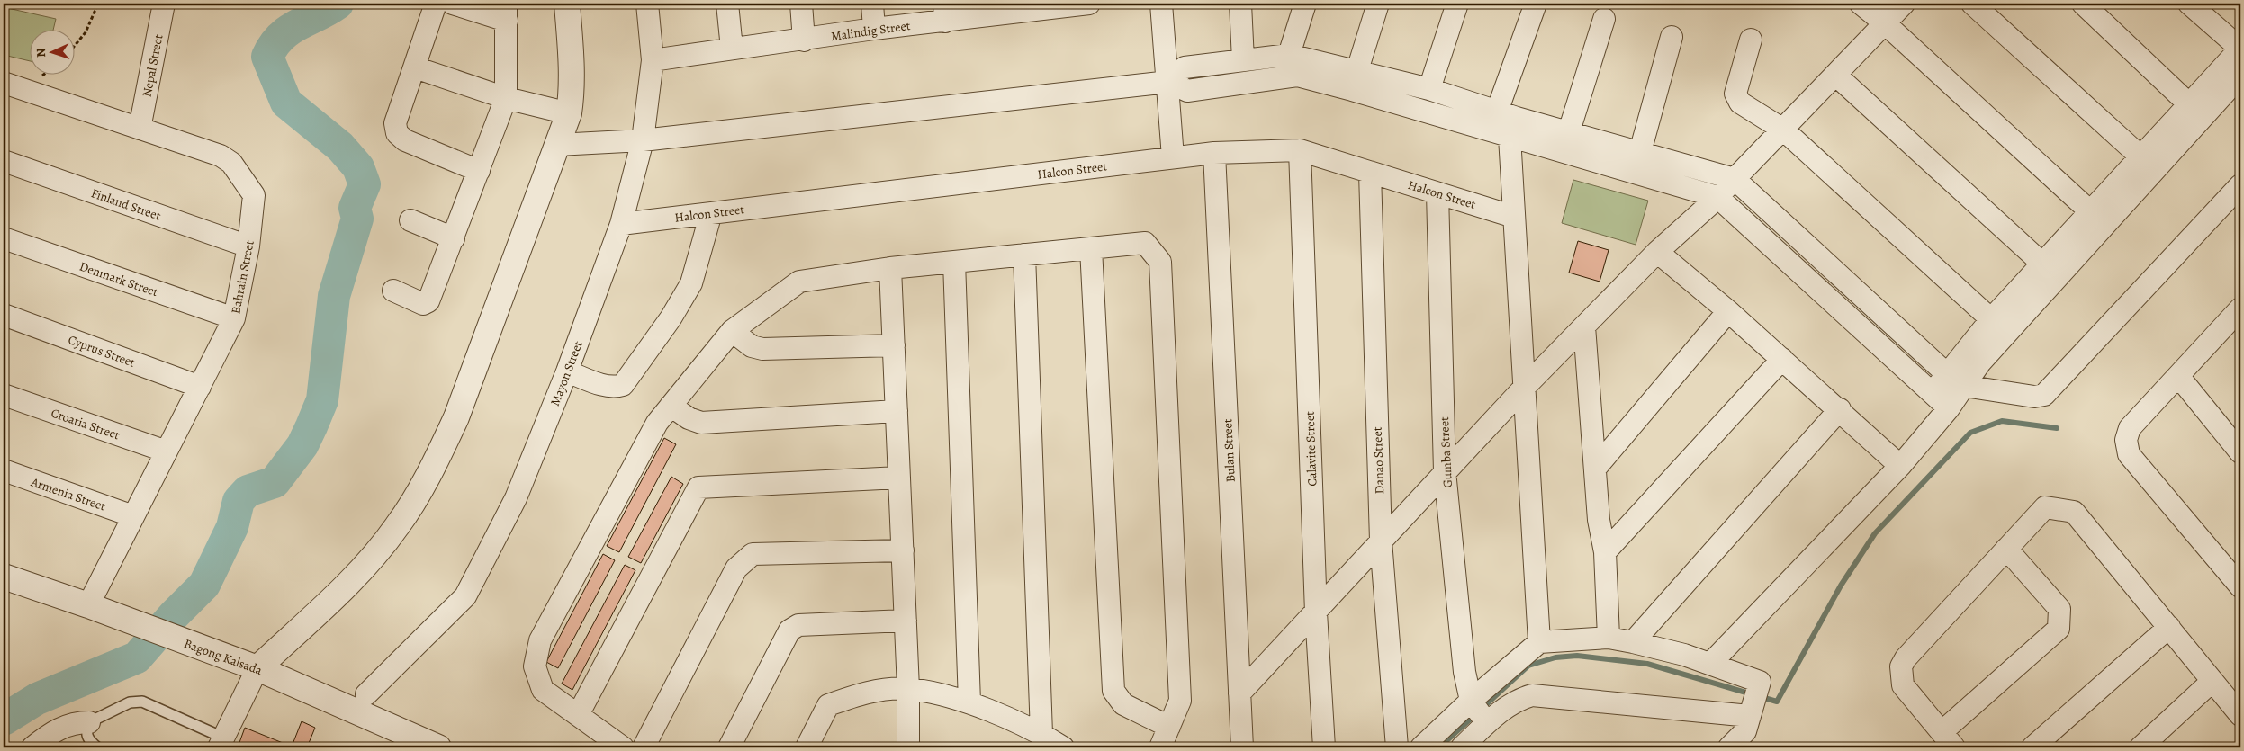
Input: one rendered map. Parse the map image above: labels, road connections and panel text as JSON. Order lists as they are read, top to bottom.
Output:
{
  "streets": {
    "street": [
      "Malindig Street",
      "Nepal Street",
      "Halcon Street",
      "Finland Street",
      "Bahrain Street",
      "Denmark Street",
      "Cyprus Street",
      "Mayon Street",
      "Croatia Street",
      "Calavite Street",
      "Bulan Street",
      "Gumba Street",
      "Danao Street",
      "Armenia Street",
      "Bagong Kalsada"
    ]
  },
  "crossings": [
    ["Malindig Street", "Mayon Street"],
    ["Nepal Street", "Bahrain Street"],
    ["Halcon Street", "Mayon Street"],
    ["Halcon Street", "Calavite Street"],
    ["Halcon Street", "Bulan Street"],
    ["Halcon Street", "Gumba Street"],
    ["Halcon Street", "Danao Street"],
    ["Finland Street", "Bahrain Street"],
    ["Bahrain Street", "Denmark Street"],
    ["Bahrain Street", "Cyprus Street"],
    ["Bahrain Street", "Croatia Street"],
    ["Bahrain Street", "Armenia Street"],
    ["Bahrain Street", "Bagong Kalsada"]
  ],
  "north": "left"
}
